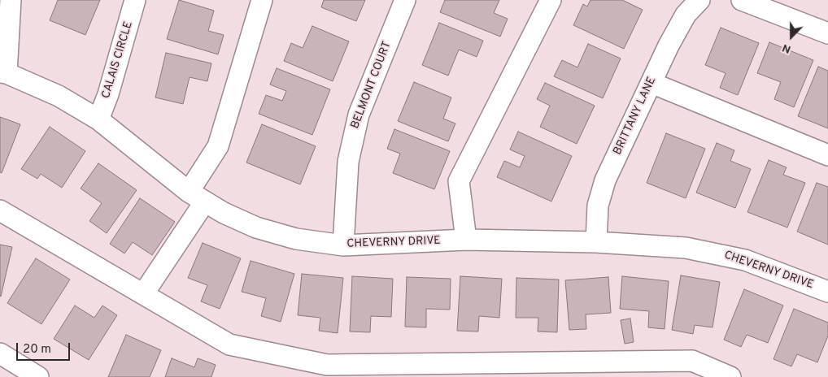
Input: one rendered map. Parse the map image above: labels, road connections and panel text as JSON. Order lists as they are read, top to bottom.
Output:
{
  "streets": {
    "street": [
      "CALAIS CIRCLE",
      "BELMONT COURT",
      "BRITTANY LANE",
      "CHEVERNY DRIVE"
    ]
  },
  "crossings": [
    ["CALAIS CIRCLE", "CHEVERNY DRIVE"],
    ["BELMONT COURT", "CHEVERNY DRIVE"],
    ["BRITTANY LANE", "CHEVERNY DRIVE"]
  ],
  "scale_bar": "20 m",
  "north": "bottom"
}
